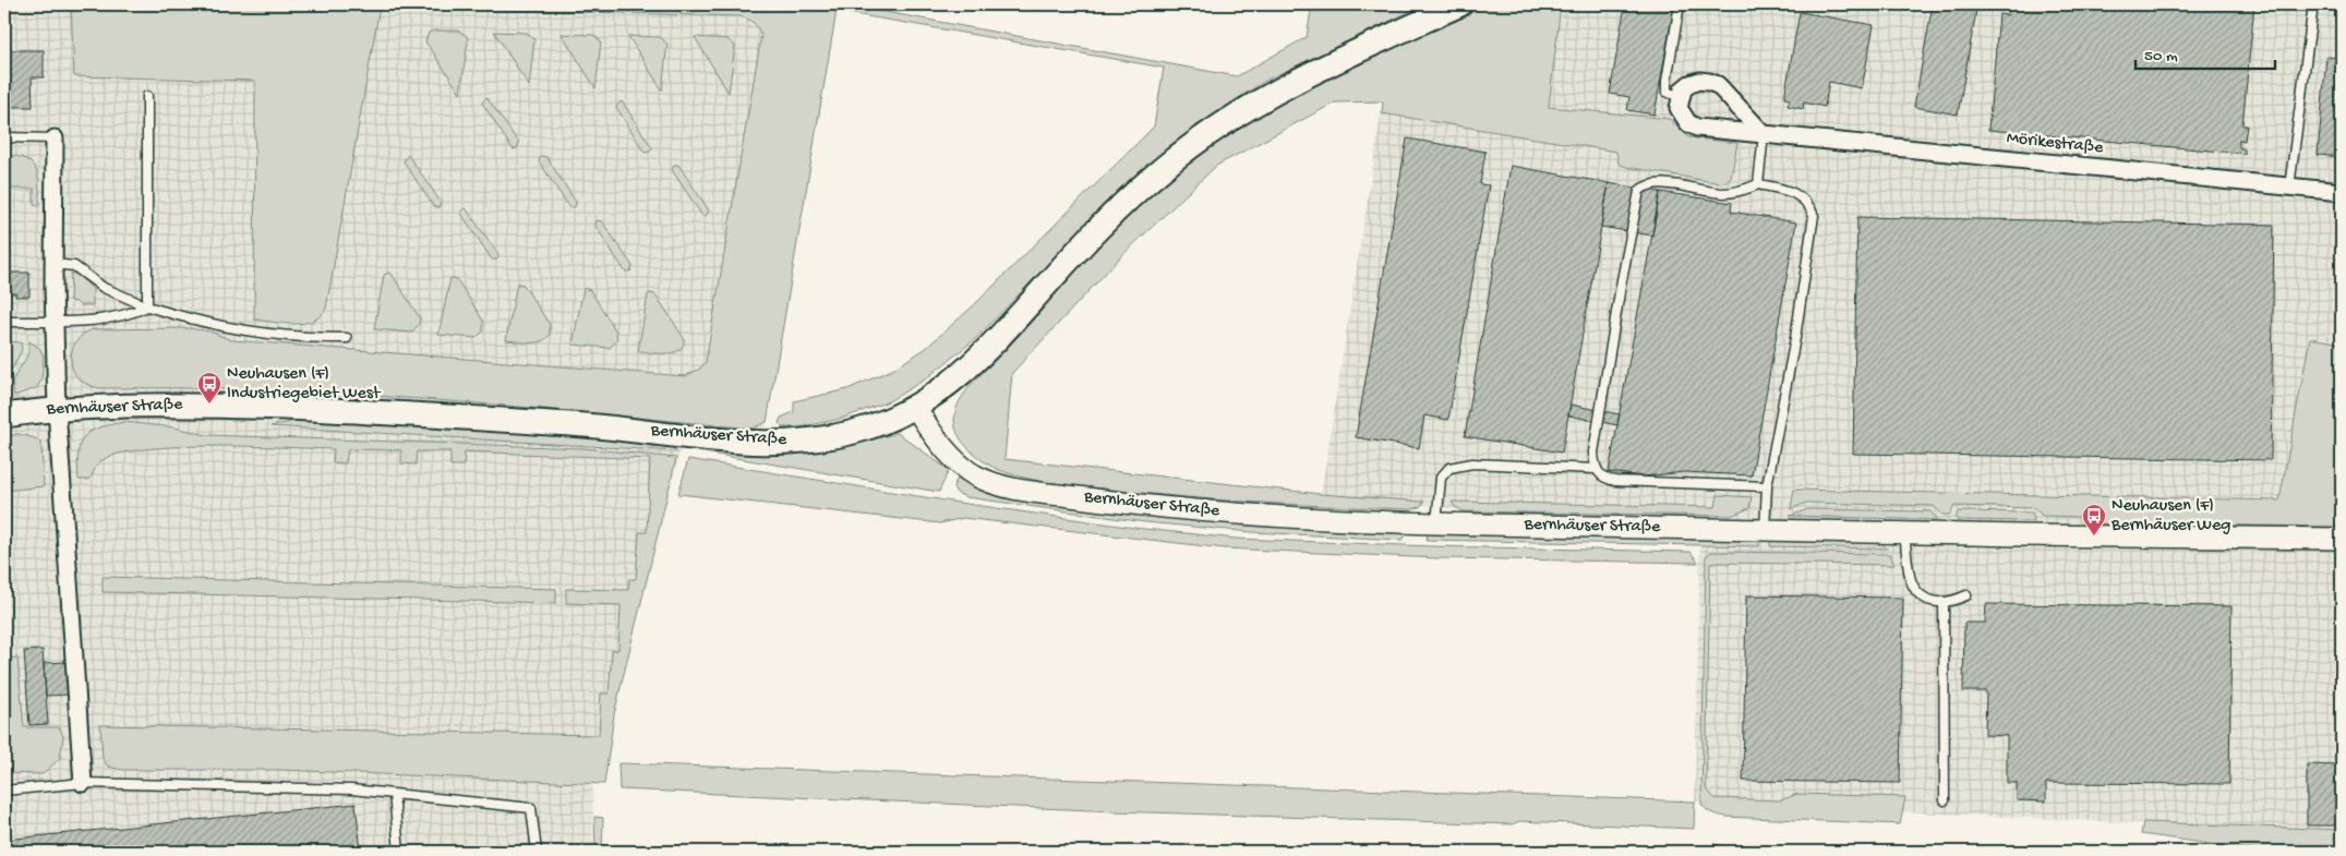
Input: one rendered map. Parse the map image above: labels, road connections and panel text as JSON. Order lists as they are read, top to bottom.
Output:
{
  "streets": {
    "main road": ["Bernhäuser Straße"],
    "street": ["Mörikestraße"]
  },
  "places": {
    "bus stop": ["Neuhausen (F) Industriegebiet West", "Neuhausen (F) Bernhäuser Weg"]
  },
  "scale_bar": "50 m"
}
